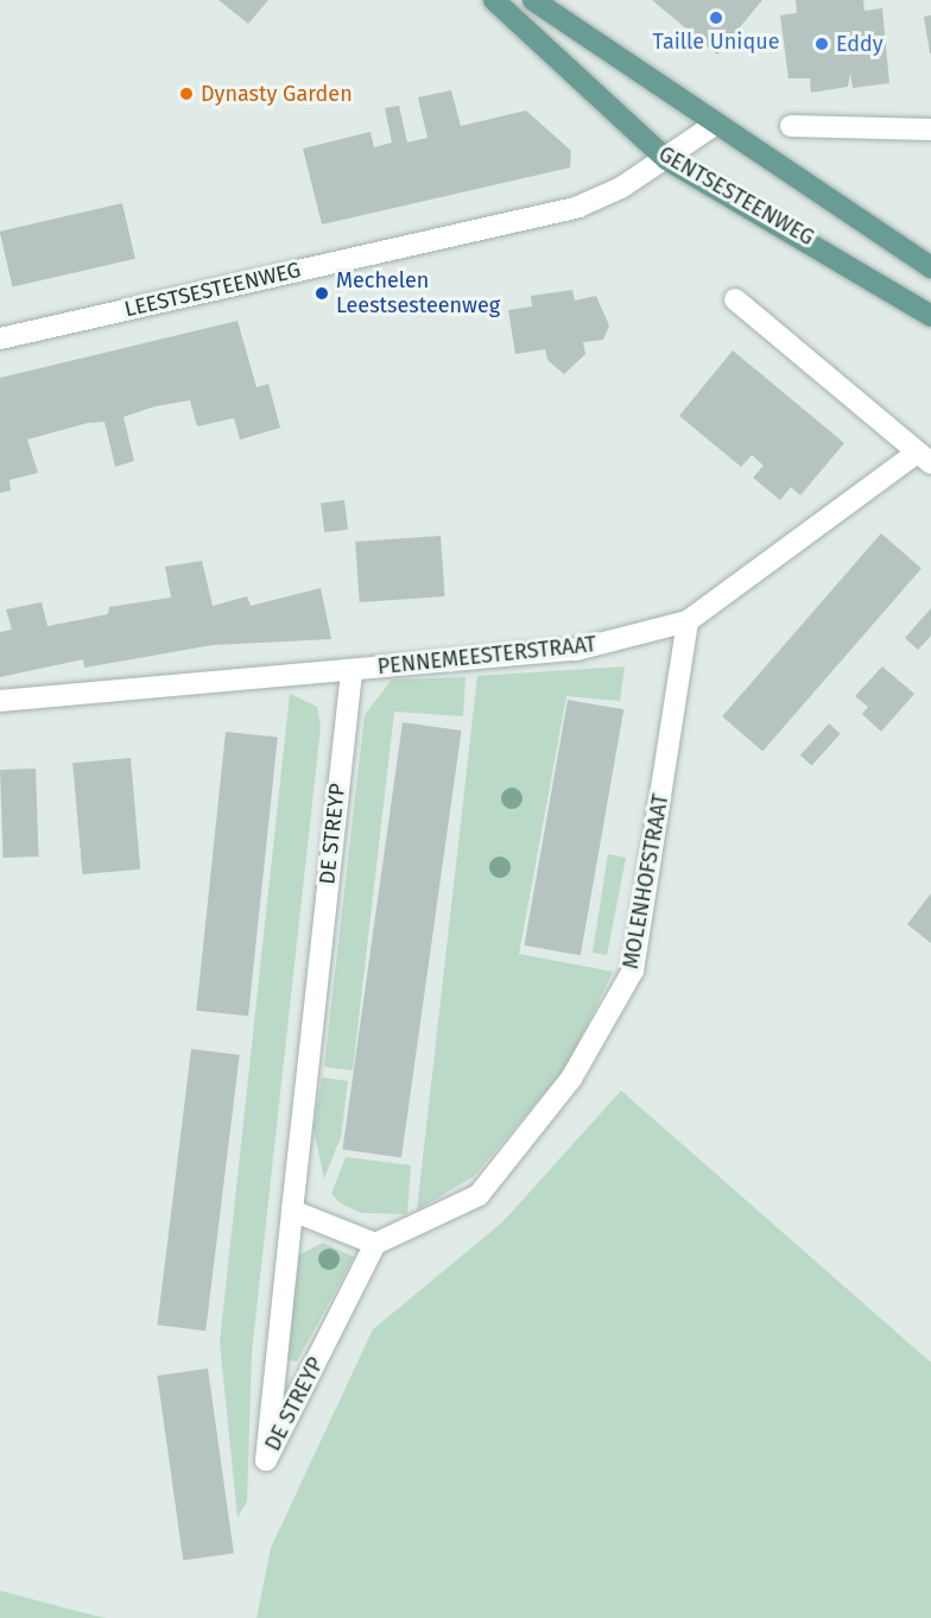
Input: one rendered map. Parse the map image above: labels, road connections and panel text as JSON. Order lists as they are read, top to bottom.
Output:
{
  "streets": {
    "main road": ["GENTSESTEENWEG"],
    "street": [
      "LEESTSESTEENWEG",
      "PENNEMEESTERSTRAAT",
      "DE STREYP",
      "MOLENHOFSTRAAT"
    ]
  },
  "crossings": [
    ["GENTSESTEENWEG", "LEESTSESTEENWEG"],
    ["PENNEMEESTERSTRAAT", "DE STREYP"],
    ["PENNEMEESTERSTRAAT", "MOLENHOFSTRAAT"],
    ["DE STREYP", "MOLENHOFSTRAAT"]
  ],
  "places": [
    "Taille Unique",
    "Eddy",
    "Dynasty Garden",
    "Mechelen Leestsesteenweg"
  ]
}
